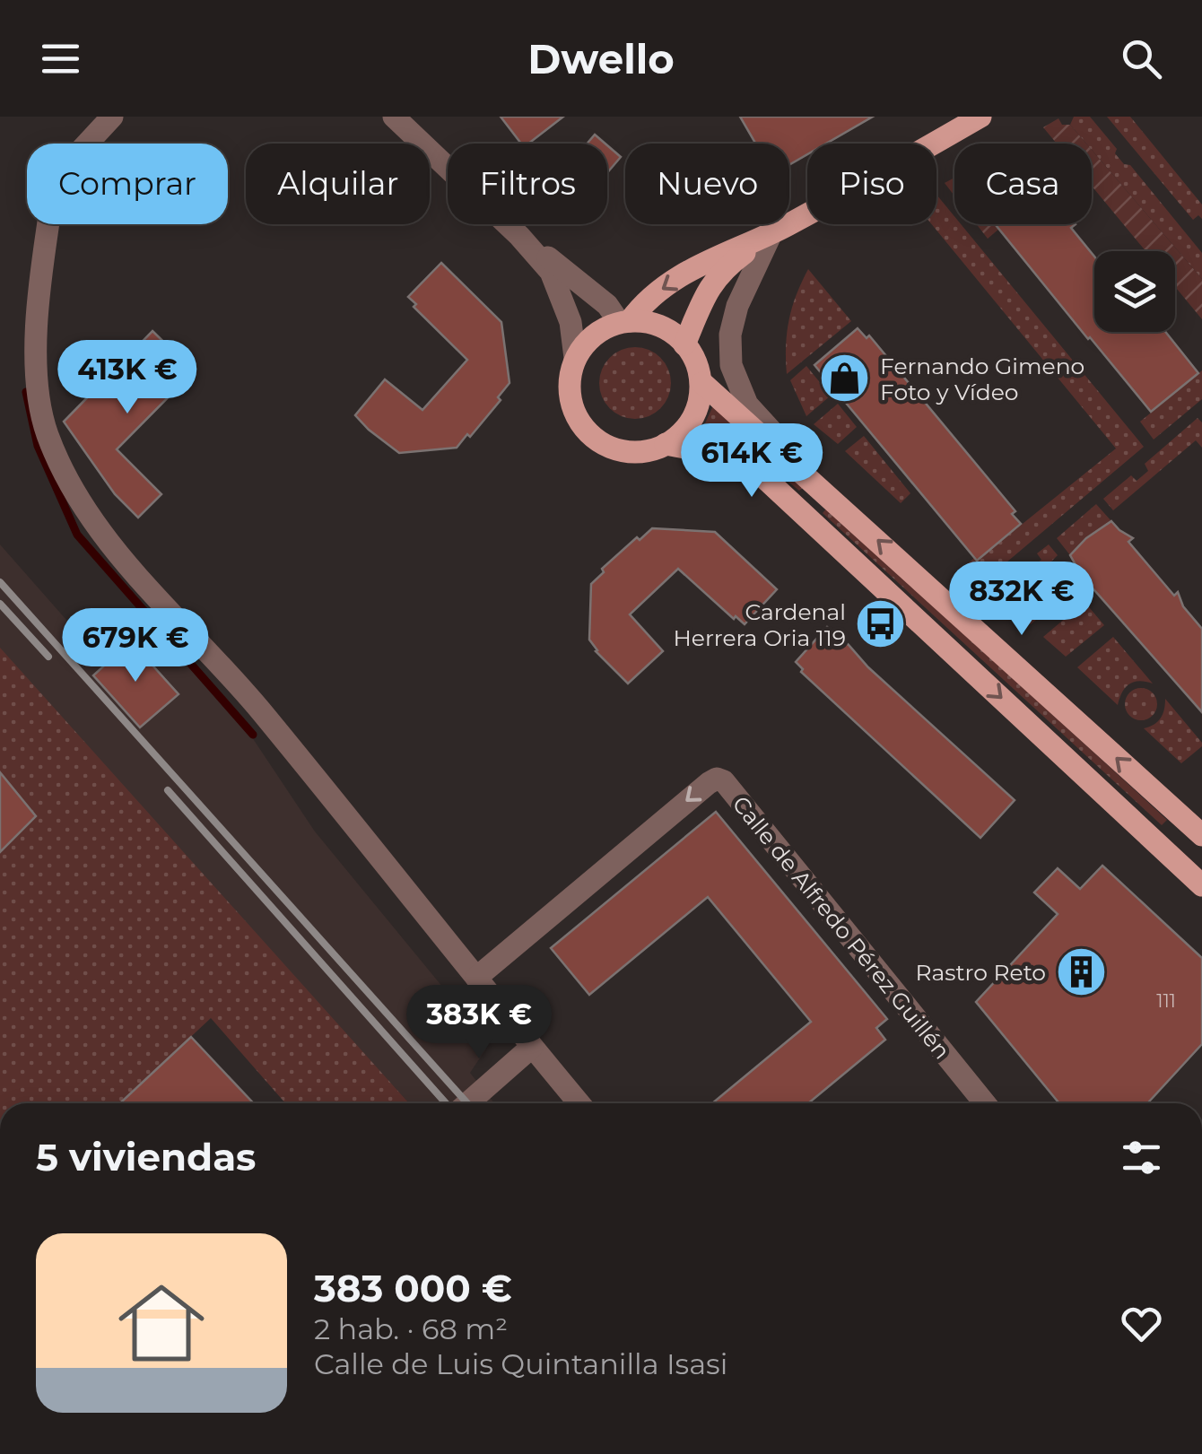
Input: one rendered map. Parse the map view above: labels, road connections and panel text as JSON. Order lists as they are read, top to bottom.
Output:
{
  "streets": {
    "street": ["Calle de Alfredo Pérez Guillén"]
  },
  "places": {
    "shop": ["Fernando Gimeno Foto y Vídeo"],
    "bus stop": ["Cardenal Herrera Oria 119"],
    "building": ["Rastro Reto"]
  },
  "house_numbers": ["111"],
  "page": {
    "header": "Dwello",
    "chip": [
      "Comprar",
      "Alquilar",
      "Filtros",
      "Nuevo",
      "Piso",
      "Casa"
    ],
    "price": [
      "413K €",
      "614K €",
      "832K €",
      "679K €",
      "383K €"
    ],
    "heading": "5 viviendas",
    "list": [
      {
        "name": "383 000 €",
        "note": "2 hab. · 68 m² · Calle de Luis Quintanilla Isasi"
      }
    ]
  }
}
